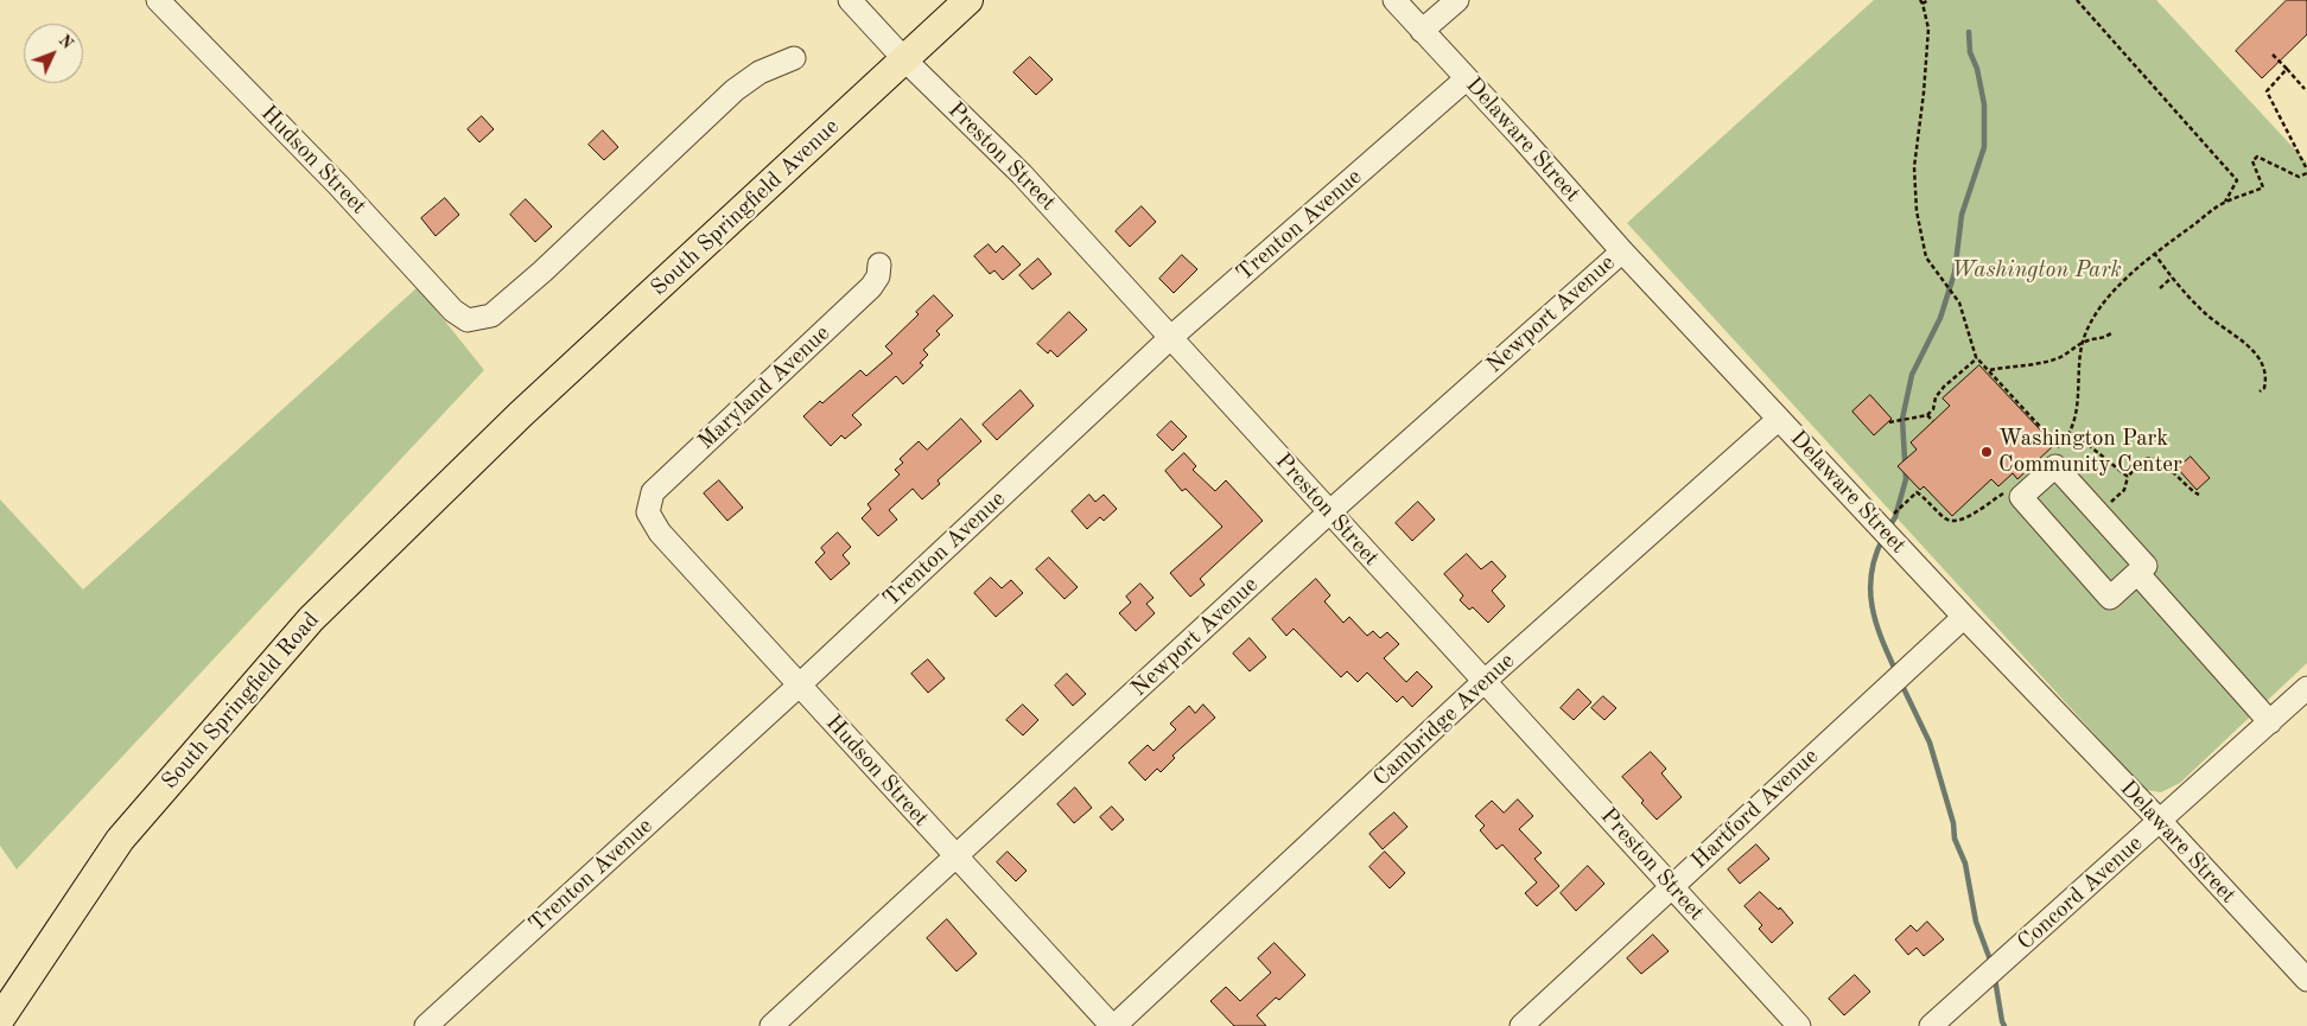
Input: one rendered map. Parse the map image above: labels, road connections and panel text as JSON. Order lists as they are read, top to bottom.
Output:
{
  "streets": {
    "main road": ["South Springfield Avenue", "South Springfield Road"],
    "street": [
      "Delaware Street",
      "Preston Street",
      "Hudson Street",
      "Trenton Avenue",
      "Newport Avenue",
      "Maryland Avenue",
      "Cambridge Avenue",
      "Hartford Avenue",
      "Concord Avenue"
    ]
  },
  "crossings": [
    ["Delaware Street", "Trenton Avenue"],
    ["Delaware Street", "Newport Avenue"],
    ["Delaware Street", "Cambridge Avenue"],
    ["Delaware Street", "Hartford Avenue"],
    ["Delaware Street", "Concord Avenue"],
    ["Preston Street", "South Springfield Avenue"],
    ["Preston Street", "Trenton Avenue"],
    ["Preston Street", "Newport Avenue"],
    ["Preston Street", "Cambridge Avenue"],
    ["Preston Street", "Hartford Avenue"],
    ["Hudson Street", "Trenton Avenue"],
    ["Hudson Street", "Newport Avenue"],
    ["Hudson Street", "Maryland Avenue"],
    ["Hudson Street", "Cambridge Avenue"],
    ["South Springfield Avenue", "South Springfield Road"]
  ],
  "parks": ["Washington Park"],
  "places": ["Washington Park Community Center"],
  "north": "top right"
}
